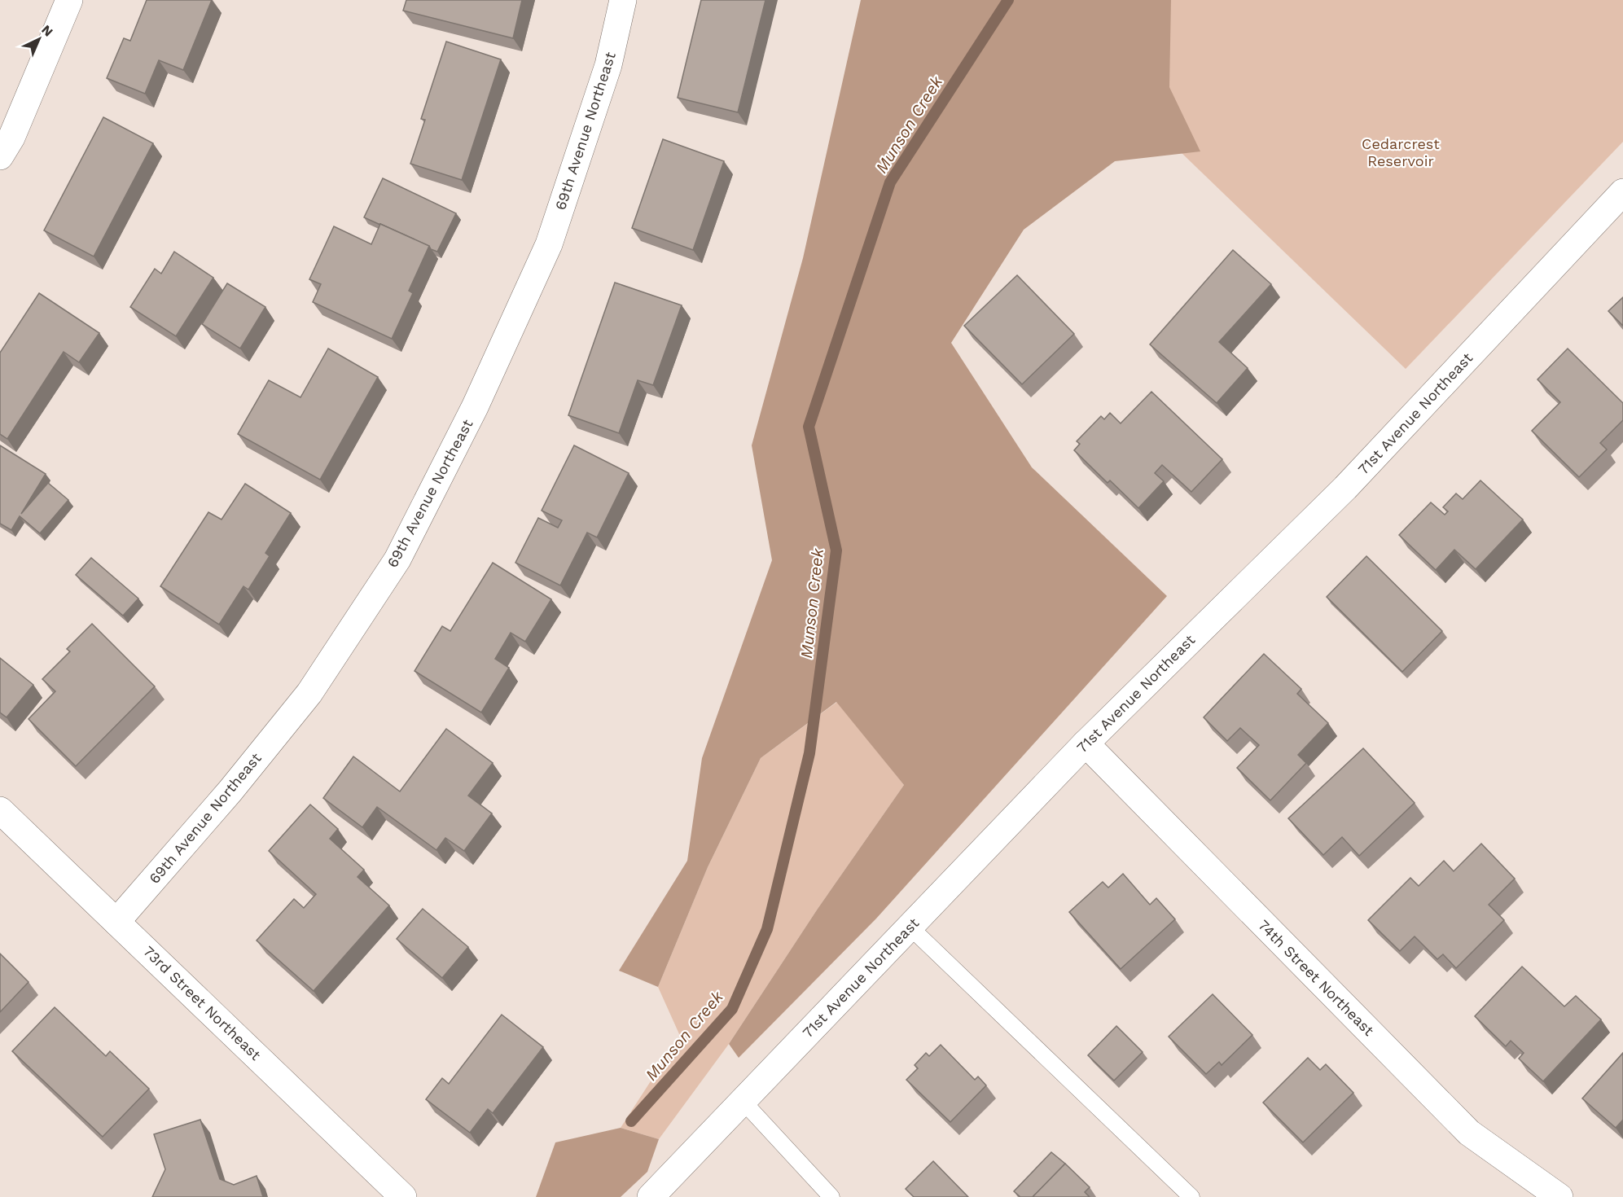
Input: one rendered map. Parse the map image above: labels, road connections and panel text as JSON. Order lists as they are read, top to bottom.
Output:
{
  "streets": {
    "street": [
      "69th Avenue Northeast",
      "71st Avenue Northeast",
      "74th Street Northeast",
      "73rd Street Northeast"
    ]
  },
  "crossings": [
    ["69th Avenue Northeast", "73rd Street Northeast"],
    ["71st Avenue Northeast", "74th Street Northeast"]
  ],
  "water": ["Munson Creek"],
  "parks": ["Cedarcrest Reservoir"],
  "north": "top right"
}
